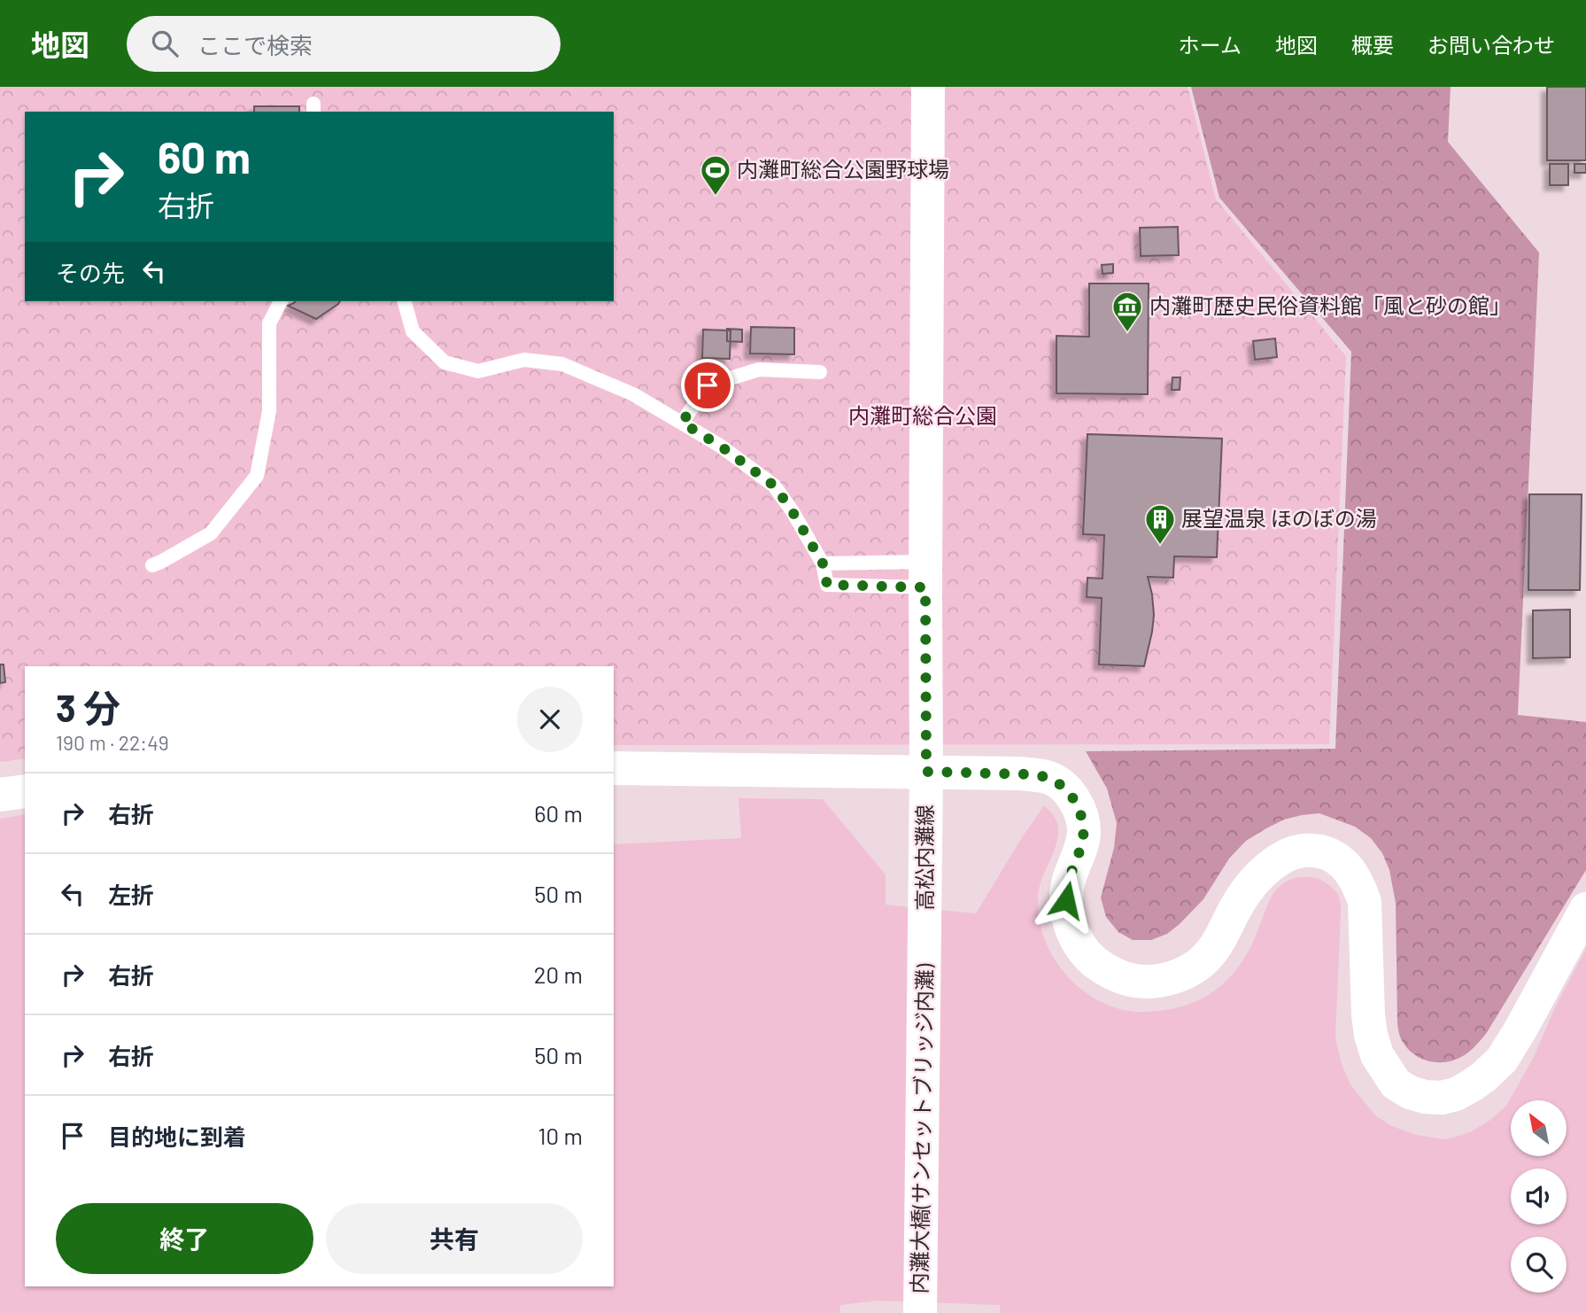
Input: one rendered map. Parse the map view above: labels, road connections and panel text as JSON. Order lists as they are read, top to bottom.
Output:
{
  "streets": {
    "street": ["高松内灘線", "内灘大橋(サンセットブリッジ内灘)"]
  },
  "crossings": [
    ["高松内灘線", "内灘大橋(サンセットブリッジ内灘)"]
  ],
  "parks": ["内灘町総合公園"],
  "places": {
    "sports": ["内灘町総合公園野球場"],
    "museum": ["内灘町歴史民俗資料館「風と砂の館」"],
    "building": ["展望温泉 ほのぼの湯"]
  },
  "north": "top left",
  "page": {
    "header": "地図",
    "search": "ここで検索",
    "nav": [
      "ホーム",
      "地図",
      "概要",
      "お問い合わせ"
    ],
    "turn": ["60 m", "右折"],
    "then": "その先",
    "heading": ["3 分", "190 m · 22:49"],
    "list": [
      {
        "name": "右折",
        "value": "60 m"
      },
      {
        "name": "左折",
        "value": "50 m"
      },
      {
        "name": "右折",
        "value": "20 m"
      },
      {
        "name": "右折",
        "value": "50 m"
      },
      {
        "name": "目的地に到着",
        "value": "10 m"
      }
    ],
    "buttons": ["終了", "共有"]
  }
}
